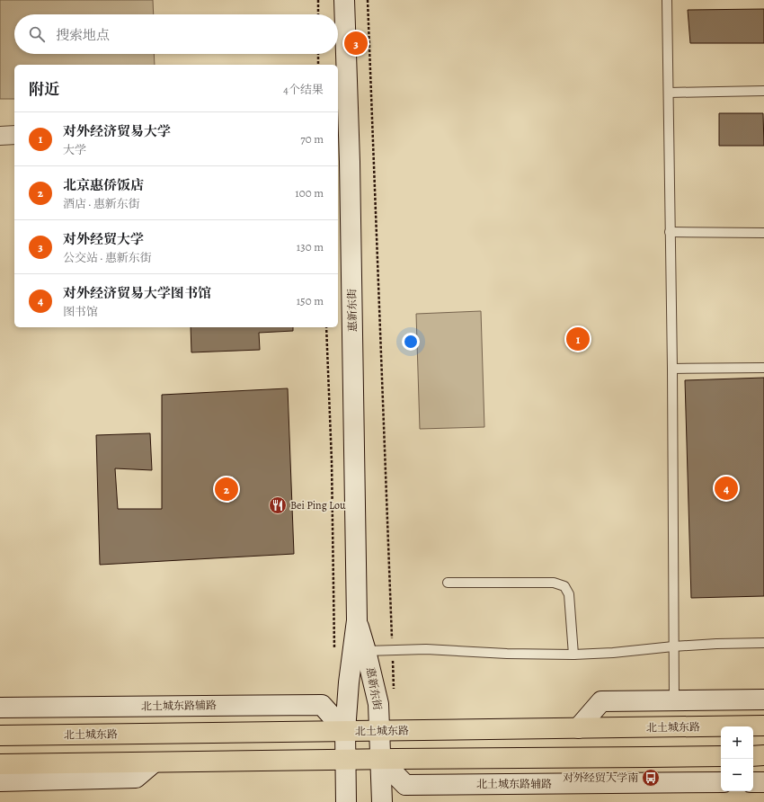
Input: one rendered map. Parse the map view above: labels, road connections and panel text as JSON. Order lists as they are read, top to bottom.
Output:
{
  "streets": {
    "main road": ["北土城东路"],
    "street": ["惠新东街", "北土城东路辅路"]
  },
  "crossings": [
    ["惠新东街", "北土城东路辅路"],
    ["惠新东街", "北土城东路"],
    ["北土城东路辅路", "北土城东路"]
  ],
  "places": {
    "restaurant": ["Bei Ping Lou"],
    "bus stop": ["对外经贸大学南"]
  },
  "page": {
    "search": "搜索地点",
    "pins": [
      "3",
      "1",
      "4",
      "2"
    ],
    "heading": ["附近", "4个结果"],
    "list": [
      {
        "mark": "1",
        "name": "对外经济贸易大学",
        "note": "大学",
        "value": "70 m"
      },
      {
        "mark": "2",
        "name": "北京惠侨饭店",
        "note": "酒店 · 惠新东街",
        "value": "100 m"
      },
      {
        "mark": "3",
        "name": "对外经贸大学",
        "note": "公交站 · 惠新东街",
        "value": "130 m"
      },
      {
        "mark": "4",
        "name": "对外经济贸易大学图书馆",
        "note": "图书馆",
        "value": "150 m"
      }
    ],
    "map_buttons": ["+", "−"]
  }
}
